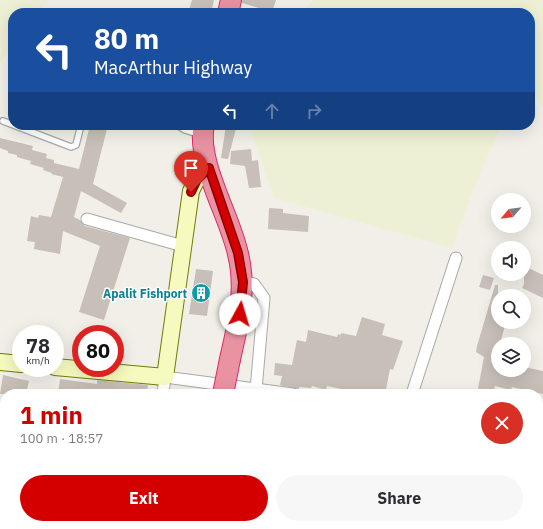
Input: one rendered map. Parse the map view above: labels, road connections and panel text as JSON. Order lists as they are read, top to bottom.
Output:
{
  "places": {
    "building": ["Apalit Fishport"]
  },
  "north": "bottom left",
  "page": {
    "turn": ["80 m", "MacArthur Highway"],
    "speed": "78 km/h",
    "limit": "80",
    "heading": ["1 min", "100 m · 18:57"],
    "buttons": ["Exit", "Share"]
  }
}
